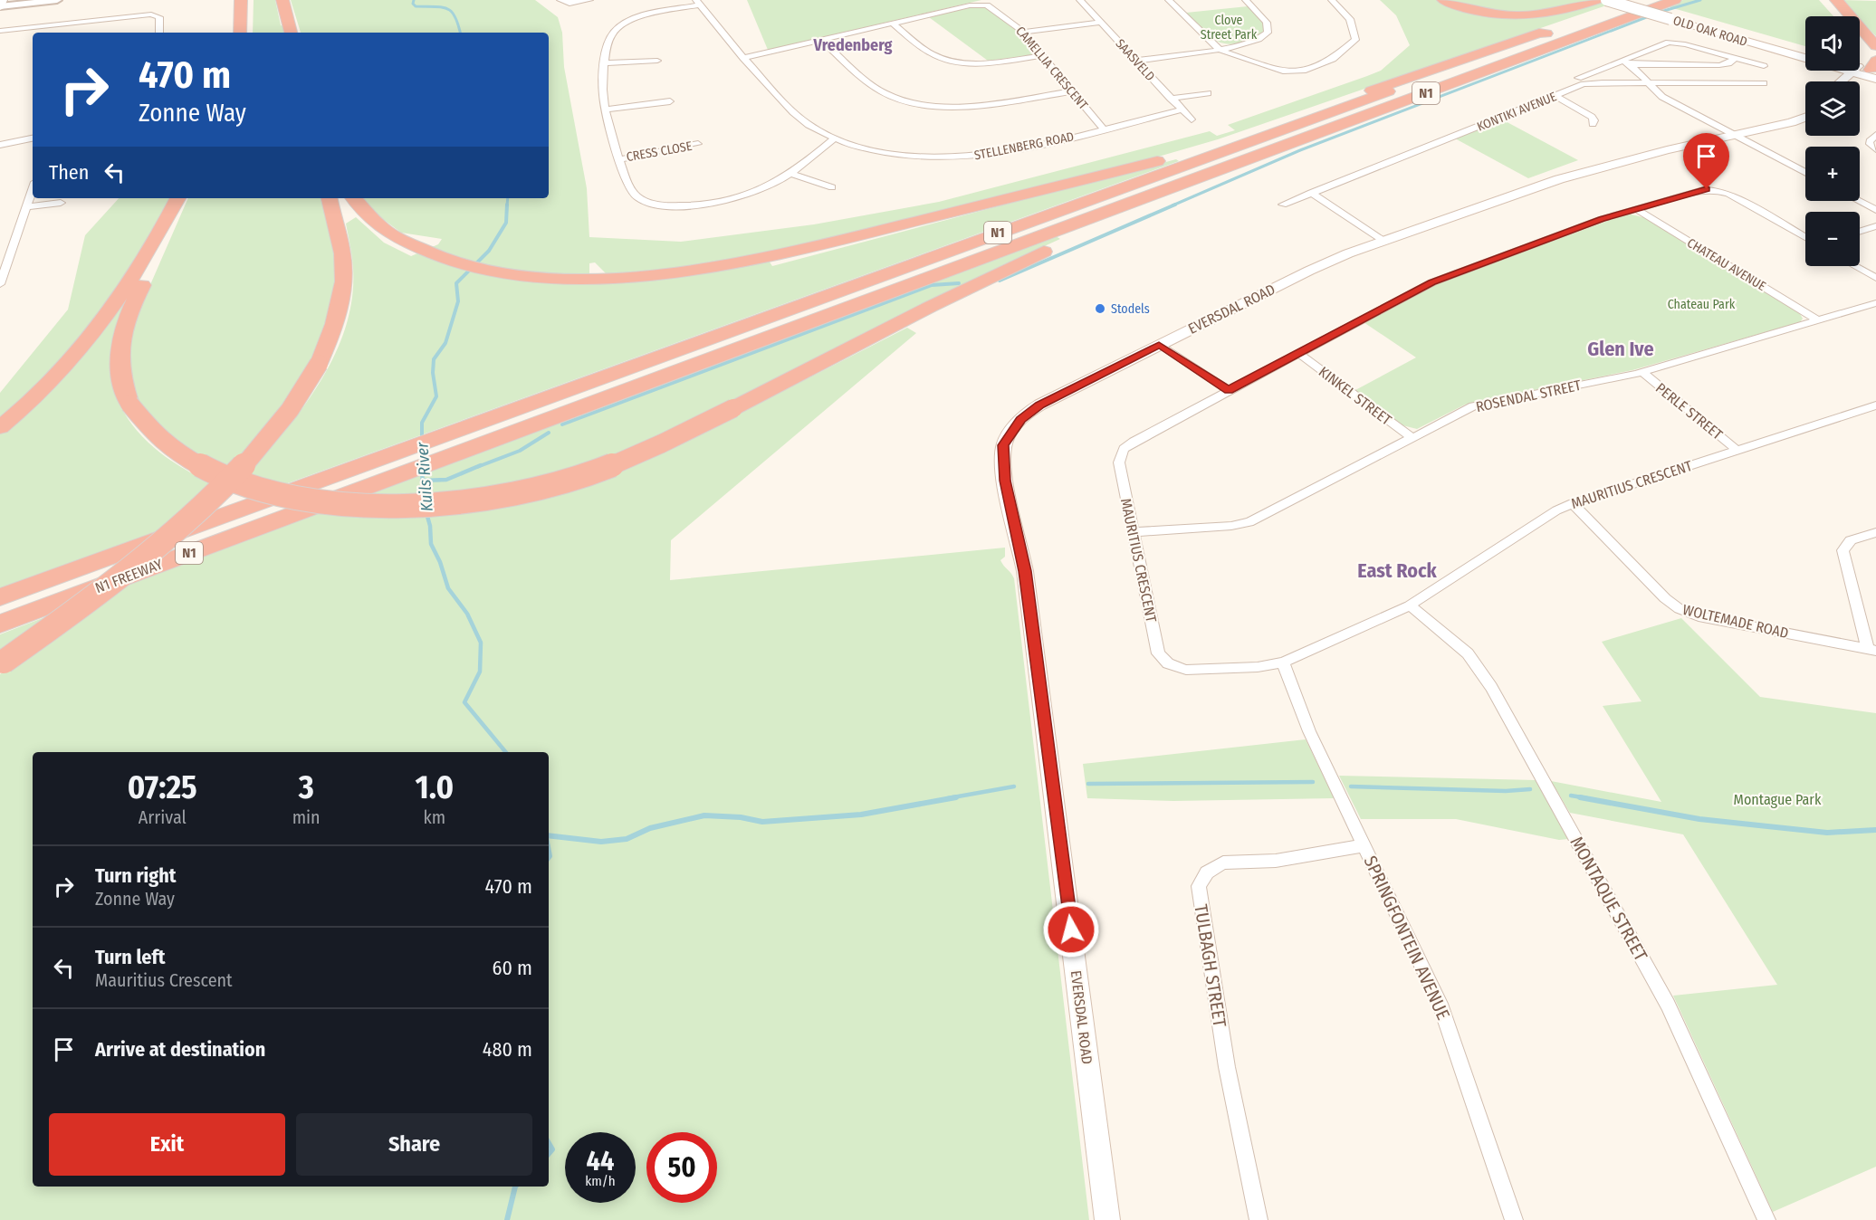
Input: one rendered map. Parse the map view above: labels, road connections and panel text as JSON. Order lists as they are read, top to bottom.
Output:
{
  "streets": {
    "highway": ["N1", "N1 FREEWAY"],
    "main road": ["OLD OAK ROAD", "EVERSDAL ROAD"],
    "street": [
      "SAASVELD",
      "CAMELLIA CRESCENT",
      "KONTIKI AVENUE",
      "STELLENBERG ROAD",
      "CRESS CLOSE",
      "CHATEAU AVENUE",
      "KINKEL STREET",
      "ROSENDAL STREET",
      "PERLE STREET",
      "MAURITIUS CRESCENT",
      "WOLTEMADE ROAD",
      "MONTAQUE STREET",
      "SPRINGFONTEIN AVENUE",
      "TULBAGH STREET"
    ]
  },
  "crossings": [
    ["SAASVELD", "STELLENBERG ROAD"],
    ["CAMELLIA CRESCENT", "STELLENBERG ROAD"],
    ["N1", "N1 FREEWAY"],
    ["CHATEAU AVENUE", "ROSENDAL STREET"],
    ["CHATEAU AVENUE", "MAURITIUS CRESCENT"],
    ["KINKEL STREET", "ROSENDAL STREET"],
    ["KINKEL STREET", "MAURITIUS CRESCENT"],
    ["ROSENDAL STREET", "PERLE STREET"],
    ["ROSENDAL STREET", "MAURITIUS CRESCENT"],
    ["PERLE STREET", "MAURITIUS CRESCENT"],
    ["MAURITIUS CRESCENT", "WOLTEMADE ROAD"],
    ["MAURITIUS CRESCENT", "MONTAQUE STREET"],
    ["MAURITIUS CRESCENT", "SPRINGFONTEIN AVENUE"],
    ["SPRINGFONTEIN AVENUE", "TULBAGH STREET"]
  ],
  "districts": ["Vredenberg", "Glen Ive", "East Rock"],
  "water": ["Kuils River"],
  "parks": ["Clove Street Park", "Chateau Park", "Montague Park"],
  "places": ["Stodels"],
  "page": {
    "map_buttons": ["+", "−"],
    "turn": ["470 m", "Zonne Way"],
    "then": "Then",
    "eta": [
      "07:25",
      "Arrival",
      "3",
      "min",
      "1.0",
      "km"
    ],
    "list": [
      {
        "name": "Turn right",
        "note": "Zonne Way",
        "value": "470 m"
      },
      {
        "name": "Turn left",
        "note": "Mauritius Crescent",
        "value": "60 m"
      },
      {
        "name": "Arrive at destination",
        "value": "480 m"
      }
    ],
    "buttons": ["Exit", "Share"],
    "speed": "44 km/h",
    "limit": "50"
  }
}
